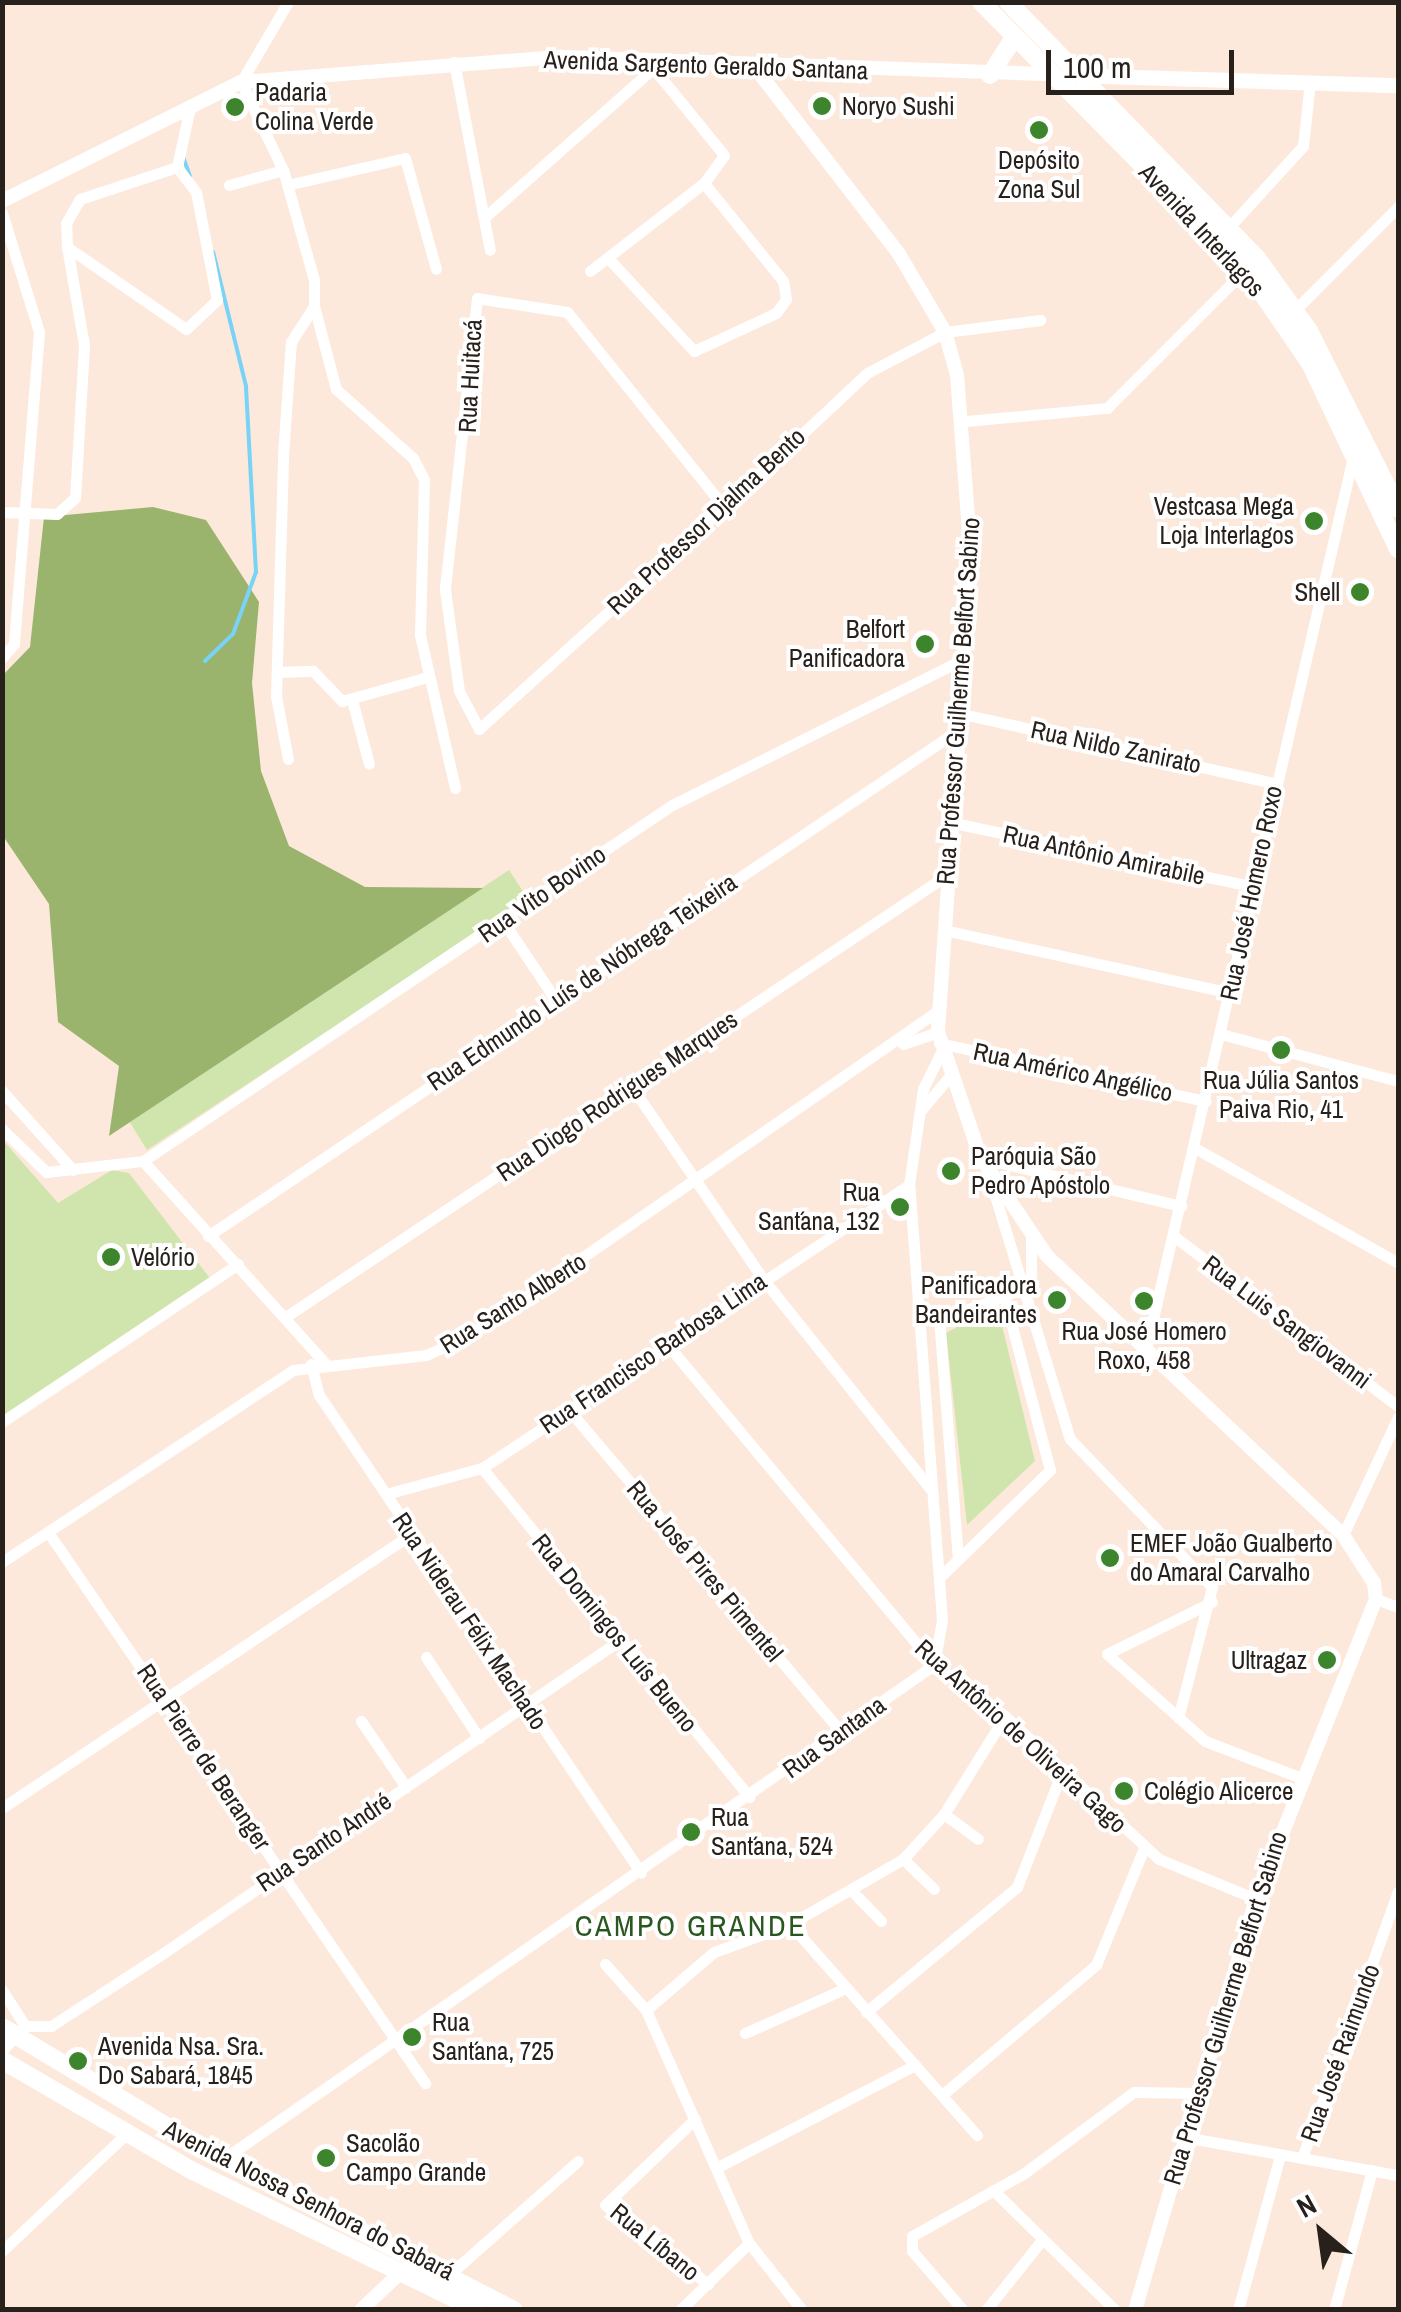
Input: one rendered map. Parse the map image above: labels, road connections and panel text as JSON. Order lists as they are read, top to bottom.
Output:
{
  "streets": {
    "main road": ["Avenida Interlagos", "Avenida Nossa Senhora do Sabará"],
    "street": [
      "Avenida Sargento Geraldo Santana",
      "Rua Huitacá",
      "Rua Professor Djalma Bento",
      "Rua Professor Guilherme Belfort Sabino",
      "Rua Nildo Zanirato",
      "Rua Antônio Amirabile",
      "Rua José Homero Roxo",
      "Rua Vito Bovino",
      "Rua Edmundo Luís de Nóbrega Teixeira",
      "Rua Américo Angélico",
      "Rua Diogo Rodrigues Marques",
      "Rua Santo Alberto",
      "Rua Luis Sangiovanni",
      "Rua Francisco Barbosa Lima",
      "Rua José Pires Pimentel",
      "Rua Niderau Félix Machado",
      "Rua Domingos Luís Bueno",
      "Rua Antônio de Oliveira Gago",
      "Rua Santana",
      "Rua Pierre de Beranger",
      "Rua Santo André",
      "Rua José Raimundo",
      "Rua Líbano"
    ]
  },
  "crossings": [
    ["Avenida Sargento Geraldo Santana", "Avenida Interlagos"],
    ["Avenida Sargento Geraldo Santana", "Rua Professor Guilherme Belfort Sabino"],
    ["Avenida Interlagos", "Rua José Homero Roxo"],
    ["Rua Huitacá", "Rua Professor Djalma Bento"],
    ["Rua Professor Djalma Bento", "Rua Professor Guilherme Belfort Sabino"],
    ["Rua Professor Guilherme Belfort Sabino", "Rua Nildo Zanirato"],
    ["Rua Professor Guilherme Belfort Sabino", "Rua Antônio Amirabile"],
    ["Rua Professor Guilherme Belfort Sabino", "Rua Vito Bovino"],
    ["Rua Professor Guilherme Belfort Sabino", "Rua Edmundo Luís de Nóbrega Teixeira"],
    ["Rua Professor Guilherme Belfort Sabino", "Rua Américo Angélico"],
    ["Rua Professor Guilherme Belfort Sabino", "Rua Diogo Rodrigues Marques"],
    ["Rua Professor Guilherme Belfort Sabino", "Rua Santo Alberto"],
    ["Rua Professor Guilherme Belfort Sabino", "Rua Antônio de Oliveira Gago"],
    ["Rua Nildo Zanirato", "Rua José Homero Roxo"],
    ["Rua Antônio Amirabile", "Rua José Homero Roxo"],
    ["Rua José Homero Roxo", "Rua Américo Angélico"],
    ["Rua José Homero Roxo", "Rua Luis Sangiovanni"],
    ["Rua Américo Angélico", "Rua Santo Alberto"],
    ["Rua Santo Alberto", "Rua Niderau Félix Machado"],
    ["Rua Santo Alberto", "Rua Pierre de Beranger"],
    ["Rua Francisco Barbosa Lima", "Rua José Pires Pimentel"],
    ["Rua Francisco Barbosa Lima", "Rua Niderau Félix Machado"],
    ["Rua Francisco Barbosa Lima", "Rua Domingos Luís Bueno"],
    ["Rua Francisco Barbosa Lima", "Rua Antônio de Oliveira Gago"],
    ["Rua José Pires Pimentel", "Rua Santana"],
    ["Rua Niderau Félix Machado", "Rua Santana"],
    ["Rua Niderau Félix Machado", "Rua Santo André"],
    ["Rua Domingos Luís Bueno", "Rua Santana"],
    ["Rua Domingos Luís Bueno", "Rua Santo André"],
    ["Rua Antônio de Oliveira Gago", "Rua Santana"],
    ["Rua Santana", "Rua Pierre de Beranger"],
    ["Rua Santana", "Avenida Nossa Senhora do Sabará"],
    ["Rua Pierre de Beranger", "Rua Santo André"],
    ["Rua Santo André", "Avenida Nossa Senhora do Sabará"]
  ],
  "districts": ["CAMPO GRANDE"],
  "places": [
    "Noryo Sushi",
    "Padaria Colina Verde",
    "Depósito Zona Sul",
    "Vestcasa Mega Loja Interlagos",
    "Shell",
    "Belfort Panificadora",
    "Rua Júlia Santos Paiva Rio, 41",
    "Paróquia São Pedro Apóstolo",
    "Rua Sant´ana, 132",
    "Velório",
    "Panificadora Bandeirantes",
    "Rua José Homero Roxo, 458",
    "EMEF João Gualberto do Amaral Carvalho",
    "Ultragaz",
    "Colégio Alicerce",
    "Rua Sant´ana, 524",
    "Rua Sant´ana, 725",
    "Avenida Nsa. Sra. Do Sabará, 1845",
    "Sacolão Campo Grande"
  ],
  "scale_bar": "100 m",
  "north": "top left"
}
